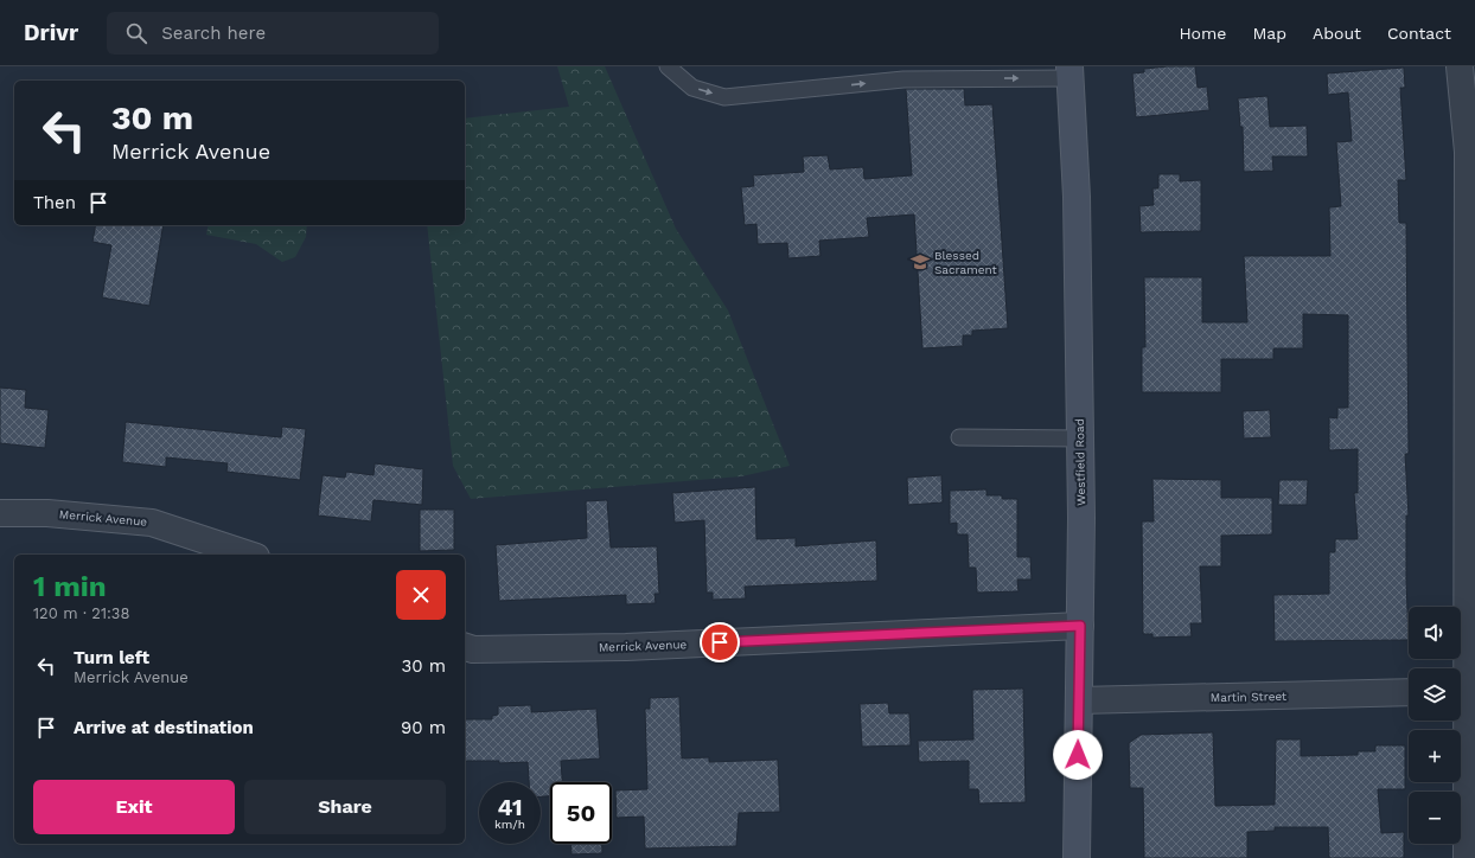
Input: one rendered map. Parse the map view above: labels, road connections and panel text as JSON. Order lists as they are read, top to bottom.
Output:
{
  "streets": {
    "main road": ["Westfield Road"],
    "street": ["Merrick Avenue", "Martin Street"]
  },
  "crossings": [
    ["Westfield Road", "Merrick Avenue"],
    ["Westfield Road", "Martin Street"]
  ],
  "places": {
    "school or university": ["Blessed Sacrament"]
  },
  "page": {
    "header": "Drivr",
    "search": "Search here",
    "nav": [
      "Home",
      "Map",
      "About",
      "Contact"
    ],
    "turn": ["30 m", "Merrick Avenue"],
    "then": "Then",
    "heading": ["1 min", "120 m · 21:38"],
    "map_buttons": ["+", "−"],
    "list": [
      {
        "name": "Turn left",
        "note": "Merrick Avenue",
        "value": "30 m"
      },
      {
        "name": "Arrive at destination",
        "value": "90 m"
      }
    ],
    "buttons": ["Exit", "Share"],
    "speed": "41 km/h",
    "limit": "50"
  }
}
